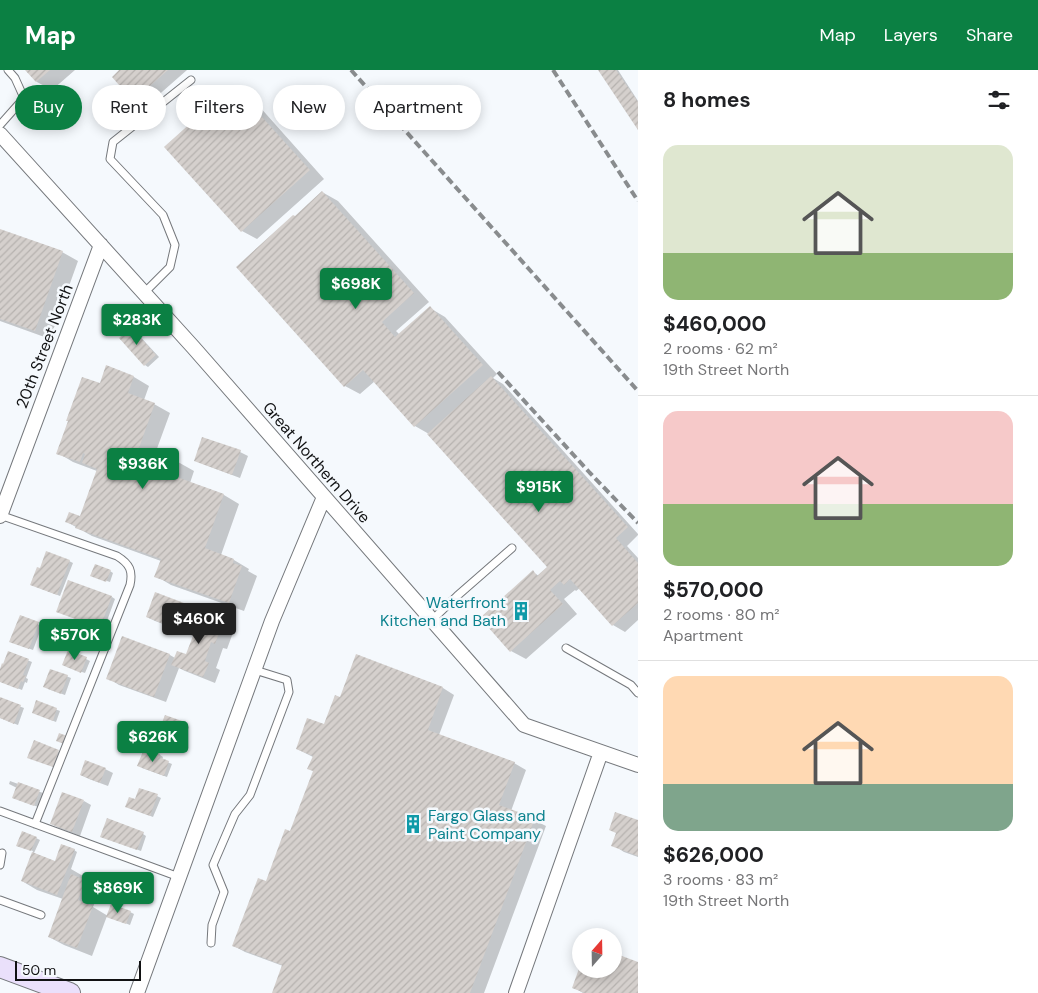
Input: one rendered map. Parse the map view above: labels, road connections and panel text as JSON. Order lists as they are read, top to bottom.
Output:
{
  "streets": {
    "street": ["20th Street North", "Great Northern Drive"]
  },
  "crossings": [
    ["20th Street North", "Great Northern Drive"]
  ],
  "places": {
    "building": ["Waterfront Kitchen and Bath", "Fargo Glass and Paint Company"]
  },
  "scale_bar": "50 m",
  "north": "top",
  "page": {
    "header": "Map",
    "nav": ["Map", "Layers", "Share"],
    "heading": "8 homes",
    "chip": [
      "Buy",
      "Rent",
      "Filters",
      "New",
      "Apartment"
    ],
    "list": [
      {
        "name": "$460,000",
        "note": "2 rooms · 62 m² · 19th Street North"
      },
      {
        "name": "$570,000",
        "note": "2 rooms · 80 m² · Apartment"
      },
      {
        "name": "$626,000",
        "note": "3 rooms · 83 m² · 19th Street North"
      }
    ],
    "price": [
      "$698K",
      "$283K",
      "$936K",
      "$915K",
      "$460K",
      "$570K",
      "$626K",
      "$869K"
    ],
    "scale": "50 m"
  }
}
